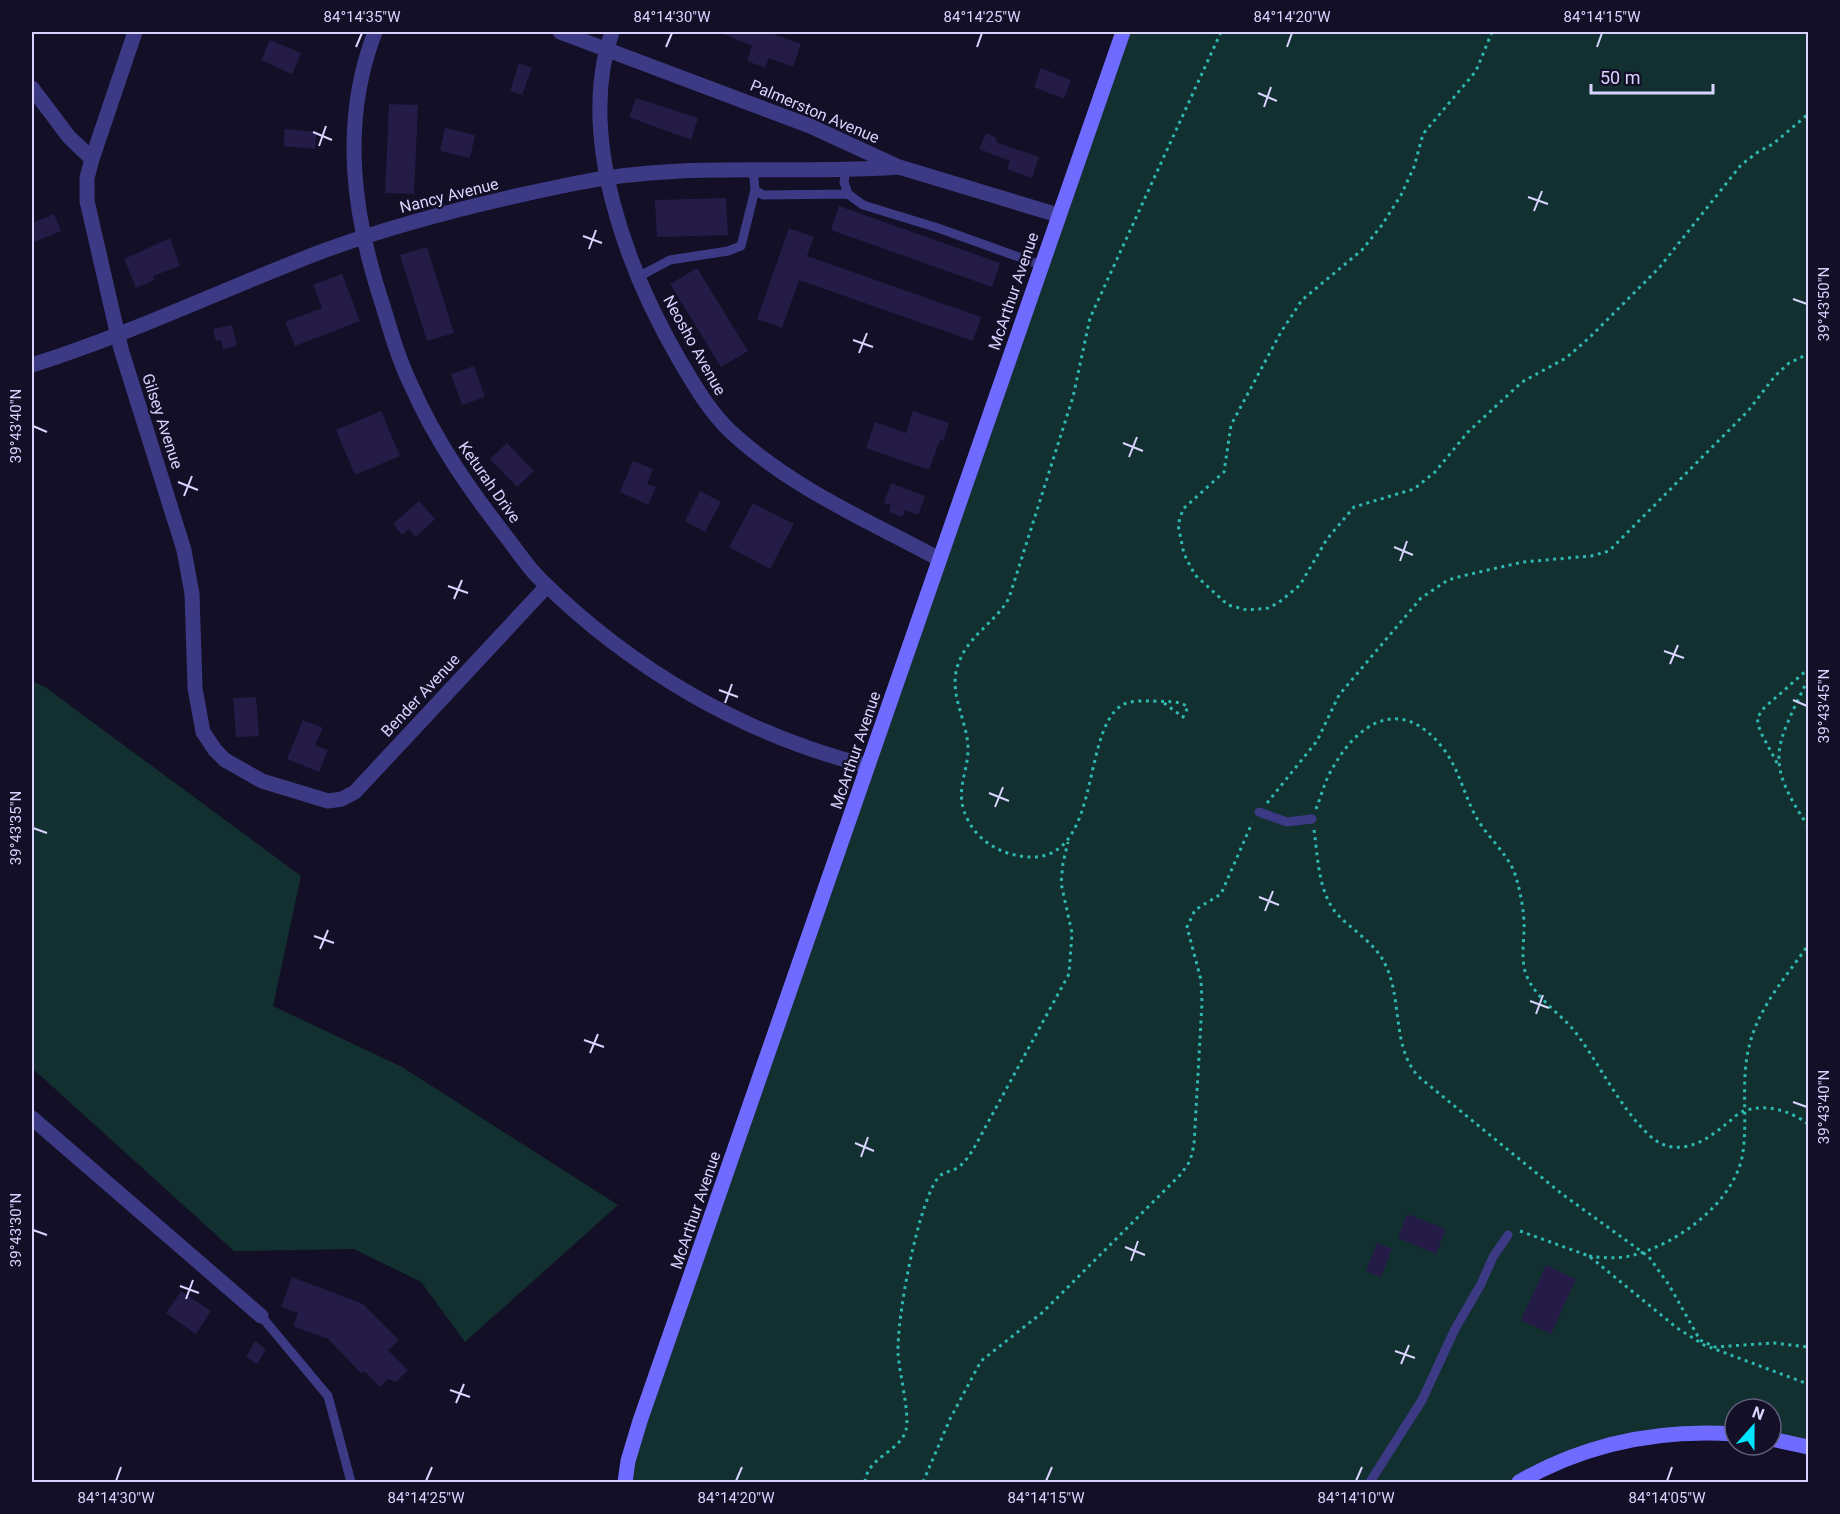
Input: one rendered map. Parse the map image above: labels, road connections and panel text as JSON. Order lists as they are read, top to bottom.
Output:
{
  "streets": {
    "street": [
      "Palmerston Avenue",
      "Nancy Avenue",
      "McArthur Avenue",
      "Neosho Avenue",
      "Gilsey Avenue",
      "Keturah Drive",
      "Bender Avenue"
    ]
  },
  "crossings": [
    ["Palmerston Avenue", "Nancy Avenue"],
    ["Palmerston Avenue", "McArthur Avenue"],
    ["Palmerston Avenue", "Neosho Avenue"],
    ["Nancy Avenue", "Neosho Avenue"],
    ["Nancy Avenue", "Gilsey Avenue"],
    ["Nancy Avenue", "Keturah Drive"],
    ["McArthur Avenue", "Neosho Avenue"],
    ["McArthur Avenue", "Keturah Drive"],
    ["Gilsey Avenue", "Bender Avenue"],
    ["Keturah Drive", "Bender Avenue"]
  ],
  "scale_bar": "50 m",
  "north": "top",
  "coordinates": [
    "84°14'35\"W",
    "84°14'30\"W",
    "84°14'25\"W",
    "84°14'20\"W",
    "84°14'15\"W",
    "39°43'50\"N",
    "39°43'40\"N",
    "39°43'45\"N",
    "39°43'35\"N",
    "39°43'30\"N",
    "84°14'10\"W",
    "84°14'05\"W"
  ]
}
